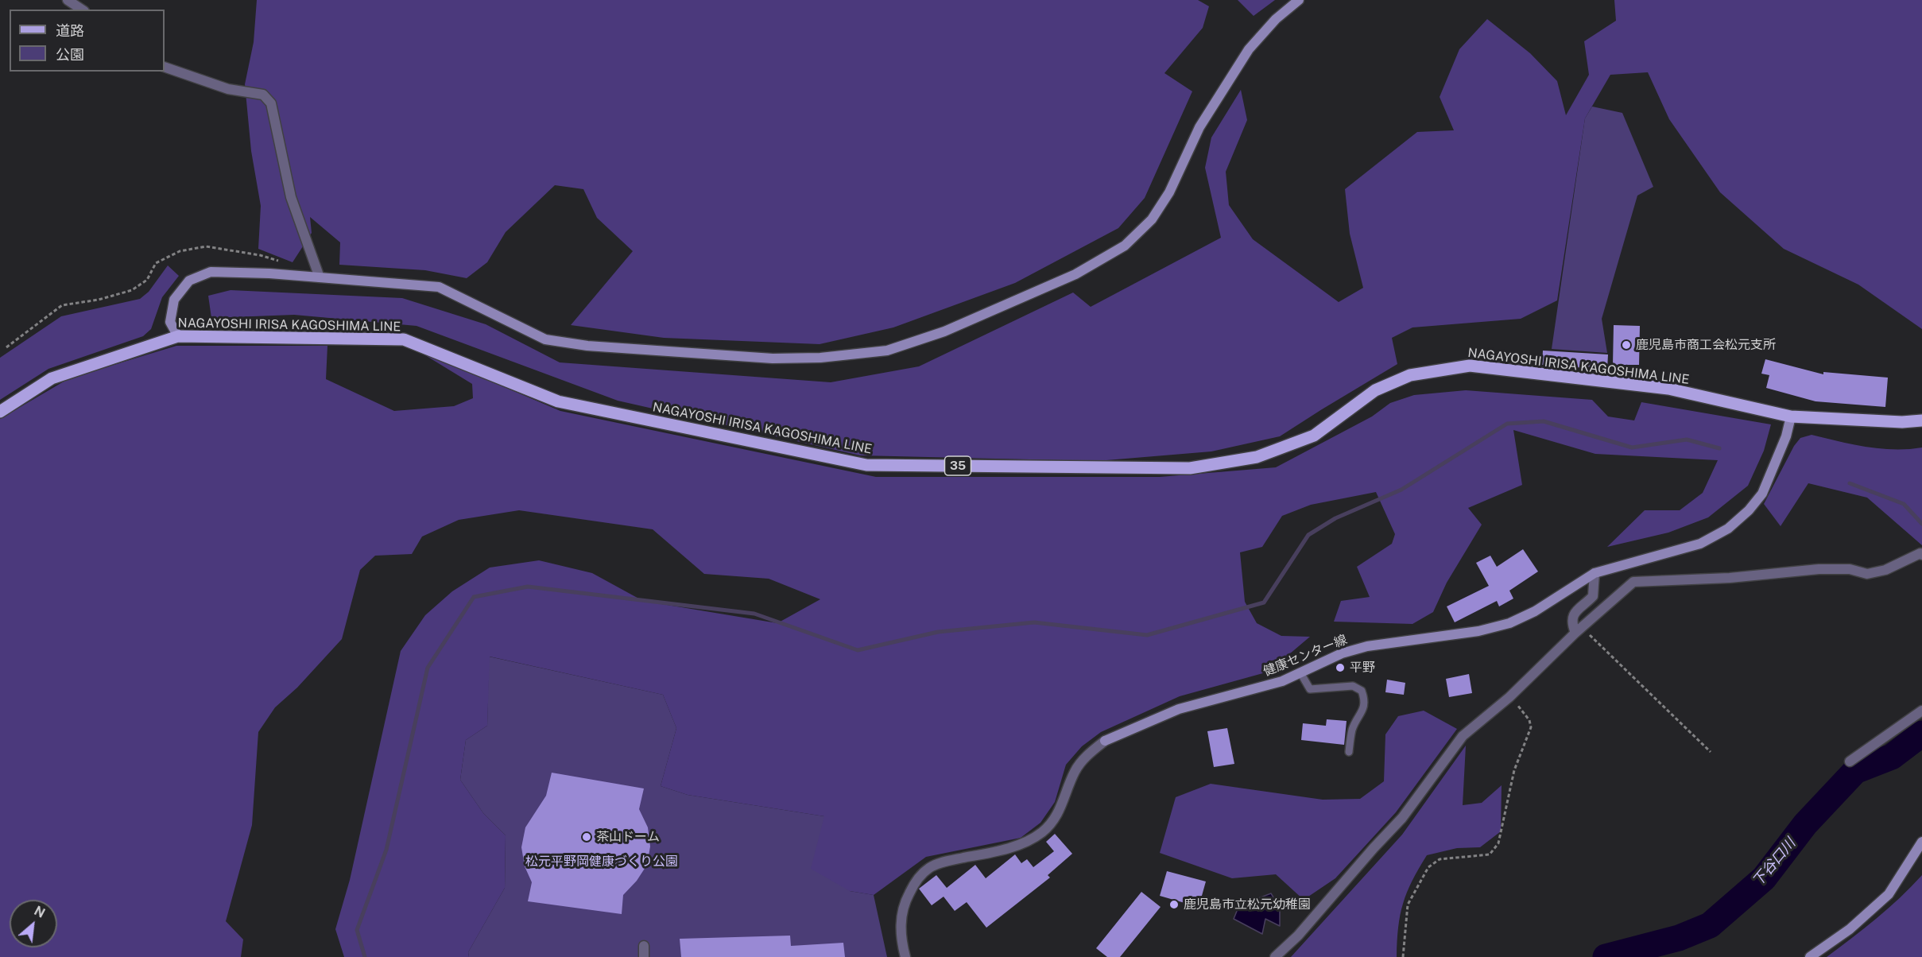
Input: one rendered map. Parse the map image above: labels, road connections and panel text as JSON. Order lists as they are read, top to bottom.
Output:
{
  "streets": {
    "main road": ["NAGAYOSHI IRISA KAGOSHIMA LINE", "35"],
    "street": ["健康センター線"]
  },
  "crossings": [
    ["NAGAYOSHI IRISA KAGOSHIMA LINE", "健康センター線"]
  ],
  "water": ["下谷口川"],
  "parks": ["松元平野岡健康づくり公園"],
  "places": [
    "鹿児島市商工会松元支所",
    "平野",
    "茶山ドーム",
    "鹿児島市立松元幼稚園"
  ],
  "legend": ["道路", "公園"],
  "north": "top right"
}
